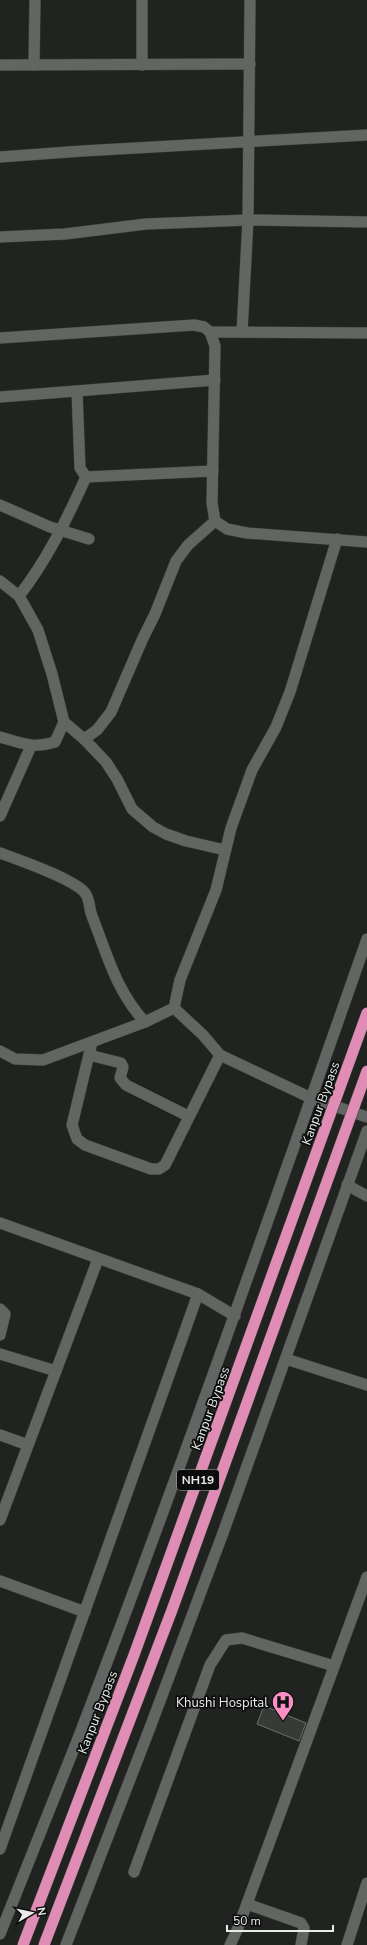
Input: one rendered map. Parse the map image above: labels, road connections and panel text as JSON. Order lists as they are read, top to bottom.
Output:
{
  "streets": {
    "highway": ["Kanpur Bypass", "NH19"]
  },
  "places": {
    "hospital": ["Khushi Hospital"]
  },
  "scale_bar": "50 m",
  "north": "right"
}
